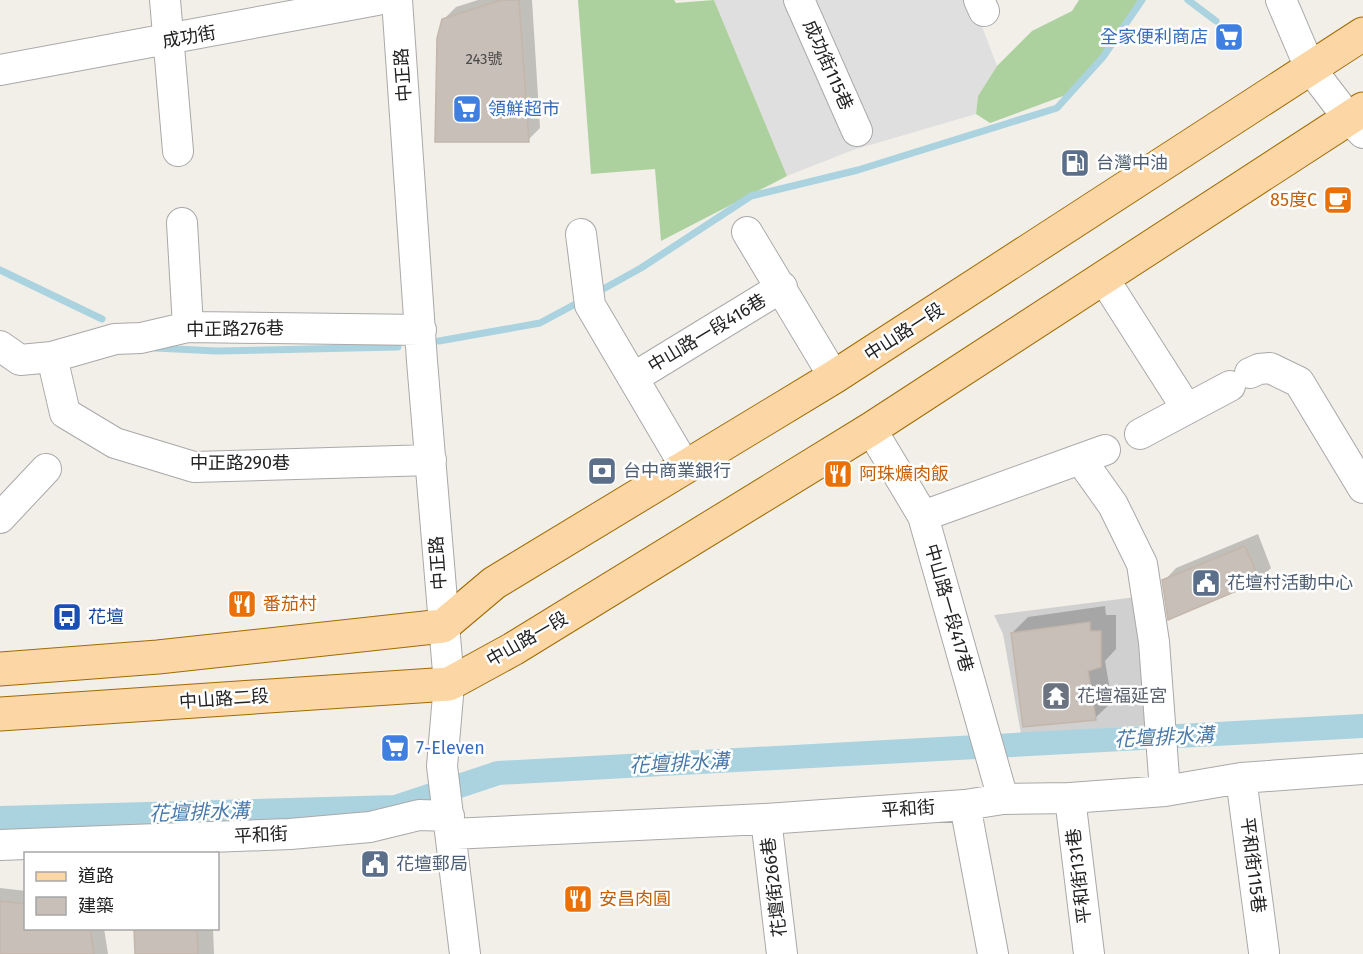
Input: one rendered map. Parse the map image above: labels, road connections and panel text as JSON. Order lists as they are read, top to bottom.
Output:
{
  "streets": {
    "main road": ["中山路一段", "中山路二段"],
    "street": [
      "成功街",
      "成功街115巷",
      "中正路",
      "中正路276巷",
      "中山路一段416巷",
      "中正路290巷",
      "中山路一段417巷",
      "平和街",
      "平和街115巷",
      "平和街131巷",
      "花壇街266巷"
    ]
  },
  "crossings": [
    ["中正路", "中正路276巷"],
    ["中正路", "中山路一段"],
    ["中正路", "中正路290巷"],
    ["中正路", "中山路二段"],
    ["中正路", "平和街"],
    ["中正路276巷", "中正路290巷"],
    ["中山路一段", "中山路一段416巷"],
    ["中山路一段", "中山路一段417巷"],
    ["中山路一段", "中山路二段"],
    ["中山路一段417巷", "平和街"],
    ["平和街", "平和街115巷"],
    ["平和街", "平和街131巷"],
    ["平和街", "花壇街266巷"]
  ],
  "water": ["花壇排水溝"],
  "places": {
    "supermarket": ["全家便利商店", "領鮮超市", "7-Eleven"],
    "fuel station": ["台灣中油"],
    "cafe": ["85度C"],
    "bank": ["台中商業銀行"],
    "restaurant": ["阿珠爌肉飯", "番茄村", "安昌肉圓"],
    "public building": ["花壇村活動中心", "花壇郵局"],
    "bus stop": ["花壇"],
    "temple": ["花壇福延宮"]
  },
  "house_numbers": ["243號"],
  "legend": ["道路", "建築"]
}
